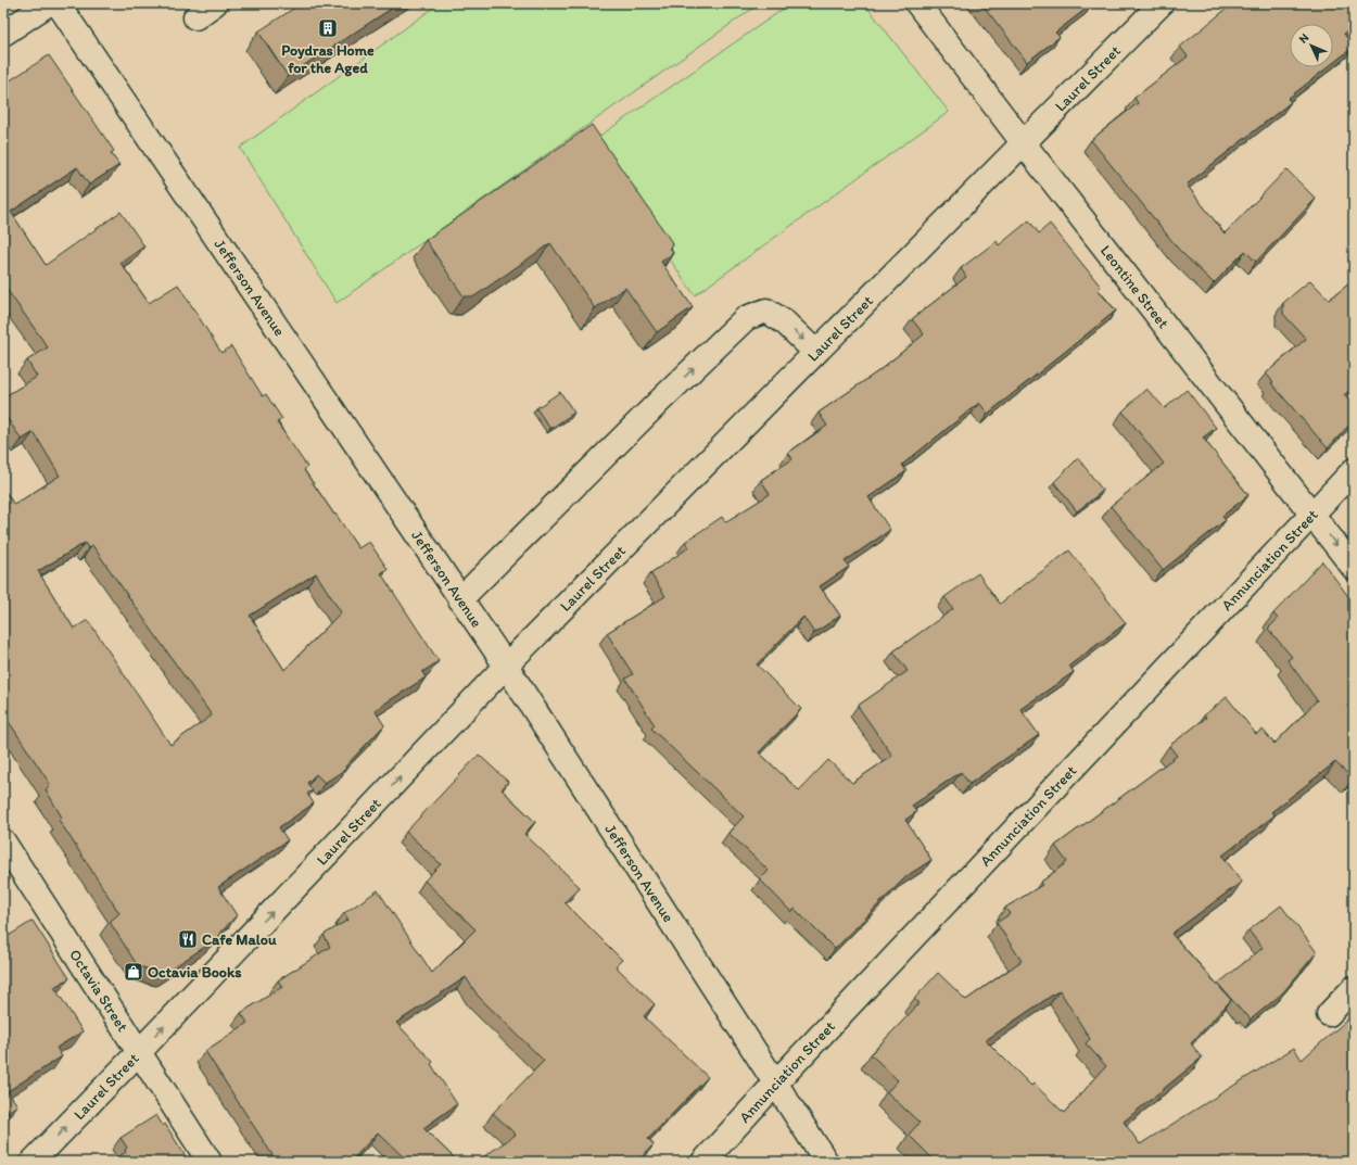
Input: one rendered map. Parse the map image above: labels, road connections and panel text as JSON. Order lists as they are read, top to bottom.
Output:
{
  "streets": {
    "street": [
      "Laurel Street",
      "Leontine Street",
      "Jefferson Avenue",
      "Annunciation Street",
      "Octavia Street"
    ]
  },
  "crossings": [
    ["Laurel Street", "Leontine Street"],
    ["Laurel Street", "Jefferson Avenue"],
    ["Laurel Street", "Octavia Street"],
    ["Leontine Street", "Annunciation Street"],
    ["Jefferson Avenue", "Annunciation Street"]
  ],
  "one_way": ["Laurel Street"],
  "places": {
    "building": ["Poydras Home for the Aged"],
    "restaurant": ["Cafe Malou"],
    "shop": ["Octavia Books"]
  },
  "north": "top left"
}
